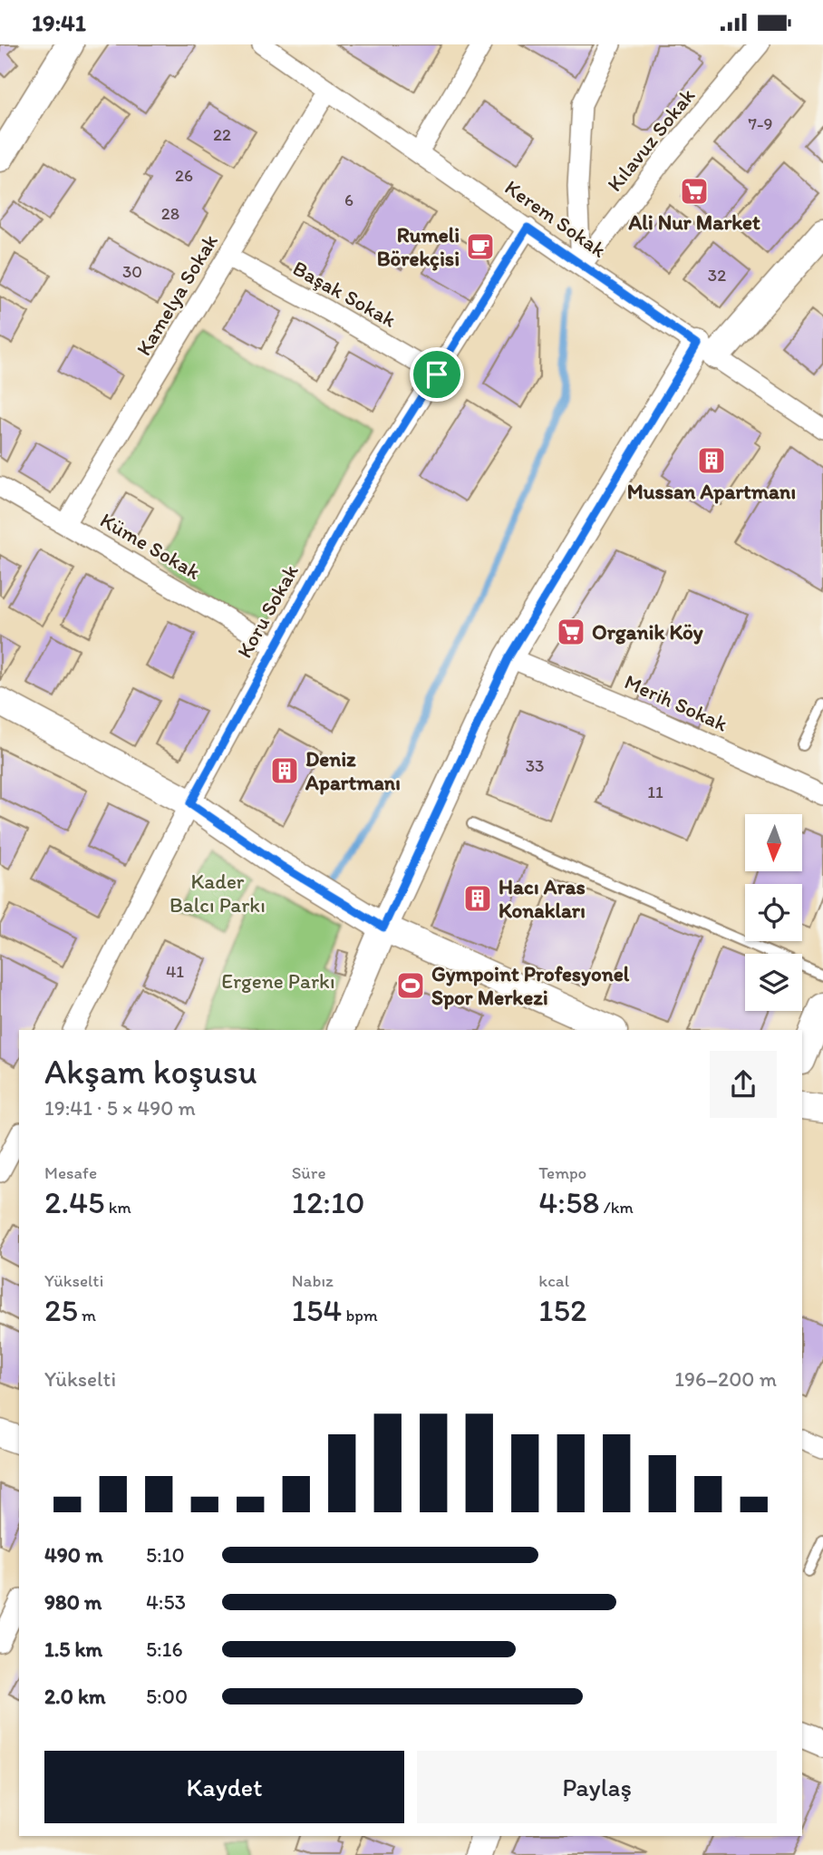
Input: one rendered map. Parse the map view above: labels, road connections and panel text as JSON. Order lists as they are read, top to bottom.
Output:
{
  "streets": {
    "street": [
      "Kılavuz Sokak",
      "Kerem Sokak",
      "Başak Sokak",
      "Kamelya Sokak",
      "Küme Sokak",
      "Koru Sokak",
      "Merih Sokak"
    ]
  },
  "crossings": [
    ["Kılavuz Sokak", "Kerem Sokak"],
    ["Kerem Sokak", "Kamelya Sokak"],
    ["Kerem Sokak", "Koru Sokak"],
    ["Başak Sokak", "Kamelya Sokak"],
    ["Başak Sokak", "Koru Sokak"],
    ["Kamelya Sokak", "Küme Sokak"],
    ["Küme Sokak", "Koru Sokak"]
  ],
  "parks": ["Kader Balcı Parkı", "Ergene Parkı"],
  "places": {
    "supermarket": ["Ali Nur Market", "Organik Köy"],
    "cafe": ["Rumeli Börekçisi"],
    "building": ["Mussan Apartmanı", "Deniz Apartmanı", "Hacı Aras Konakları"],
    "sports": ["Gympoint Profesyonel Spor Merkezi"]
  },
  "house_numbers": [
    "7-9",
    "22",
    "26",
    "6",
    "28",
    "30",
    "32",
    "33",
    "11",
    "41"
  ],
  "north": "bottom",
  "page": {
    "status": "19:41",
    "heading": ["Akşam koşusu", "19:41 · 5 × 490 m"],
    "stats": [
      ["Mesafe", "2.45 km"],
      ["Süre", "12:10"],
      ["Tempo", "4:58 /km"],
      ["Yükselti", "25 m"],
      ["Nabız", "154 bpm"],
      ["kcal", "152"]
    ],
    "chart": ["Yükselti", "196–200 m"],
    "list": [
      {
        "name": "490 m",
        "note": "5:10"
      },
      {
        "name": "980 m",
        "note": "4:53"
      },
      {
        "name": "1.5 km",
        "note": "5:16"
      },
      {
        "name": "2.0 km",
        "note": "5:00"
      }
    ],
    "buttons": ["Kaydet", "Paylaş"]
  }
}
